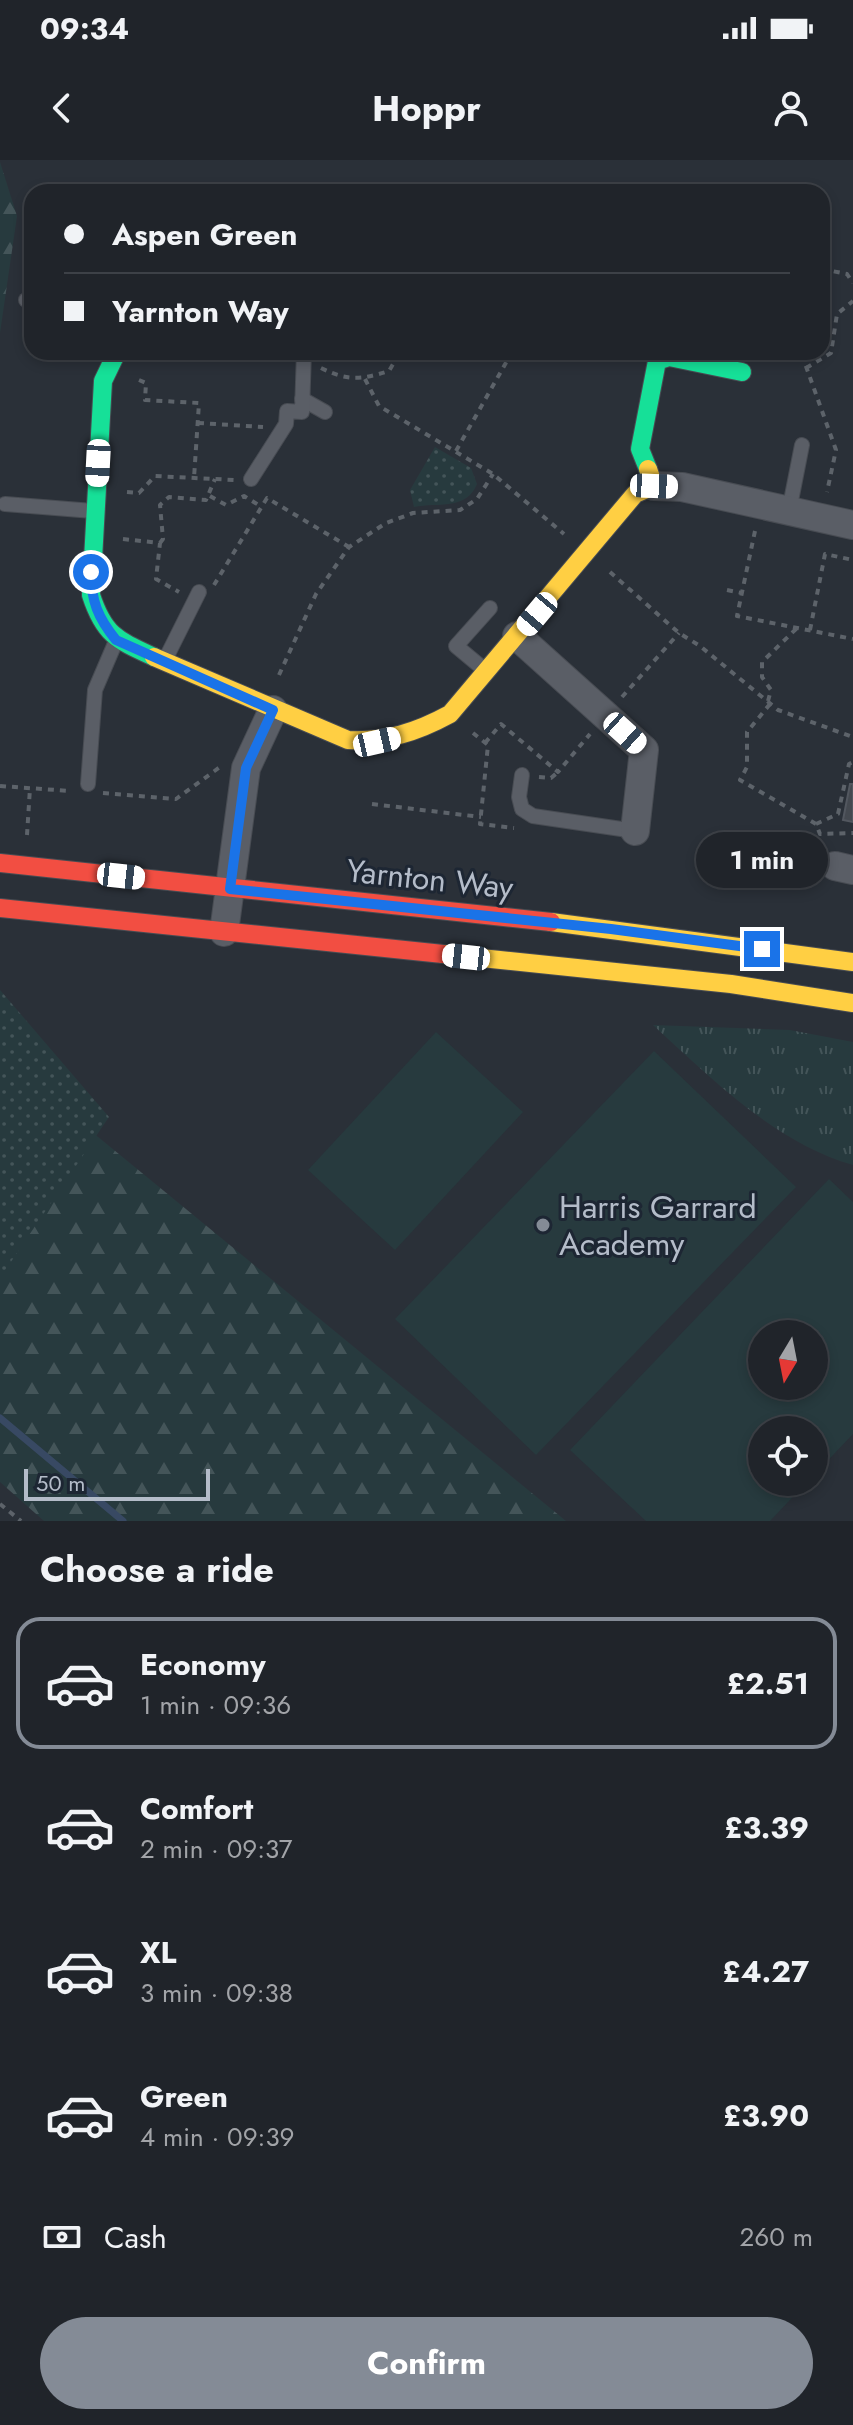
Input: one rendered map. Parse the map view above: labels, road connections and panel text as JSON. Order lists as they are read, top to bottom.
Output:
{
  "streets": {
    "street": ["Yarnton Way"]
  },
  "places": ["Harris Garrard Academy"],
  "scale_bar": "50 m",
  "north": "bottom",
  "page": {
    "status": "09:34",
    "header": "Hoppr",
    "banner": ["Aspen Green", "Yarnton Way"],
    "bubble": "1 min",
    "scale": "50 m",
    "heading": "Choose a ride",
    "list": [
      {
        "name": "Economy",
        "note": "1 min · 09:36",
        "value": "£2.51"
      },
      {
        "name": "Comfort",
        "note": "2 min · 09:37",
        "value": "£3.39"
      },
      {
        "name": "XL",
        "note": "3 min · 09:38",
        "value": "£4.27"
      },
      {
        "name": "Green",
        "note": "4 min · 09:39",
        "value": "£3.90"
      }
    ],
    "pay": ["Cash", "260 m"],
    "buttons": "Confirm"
  }
}
